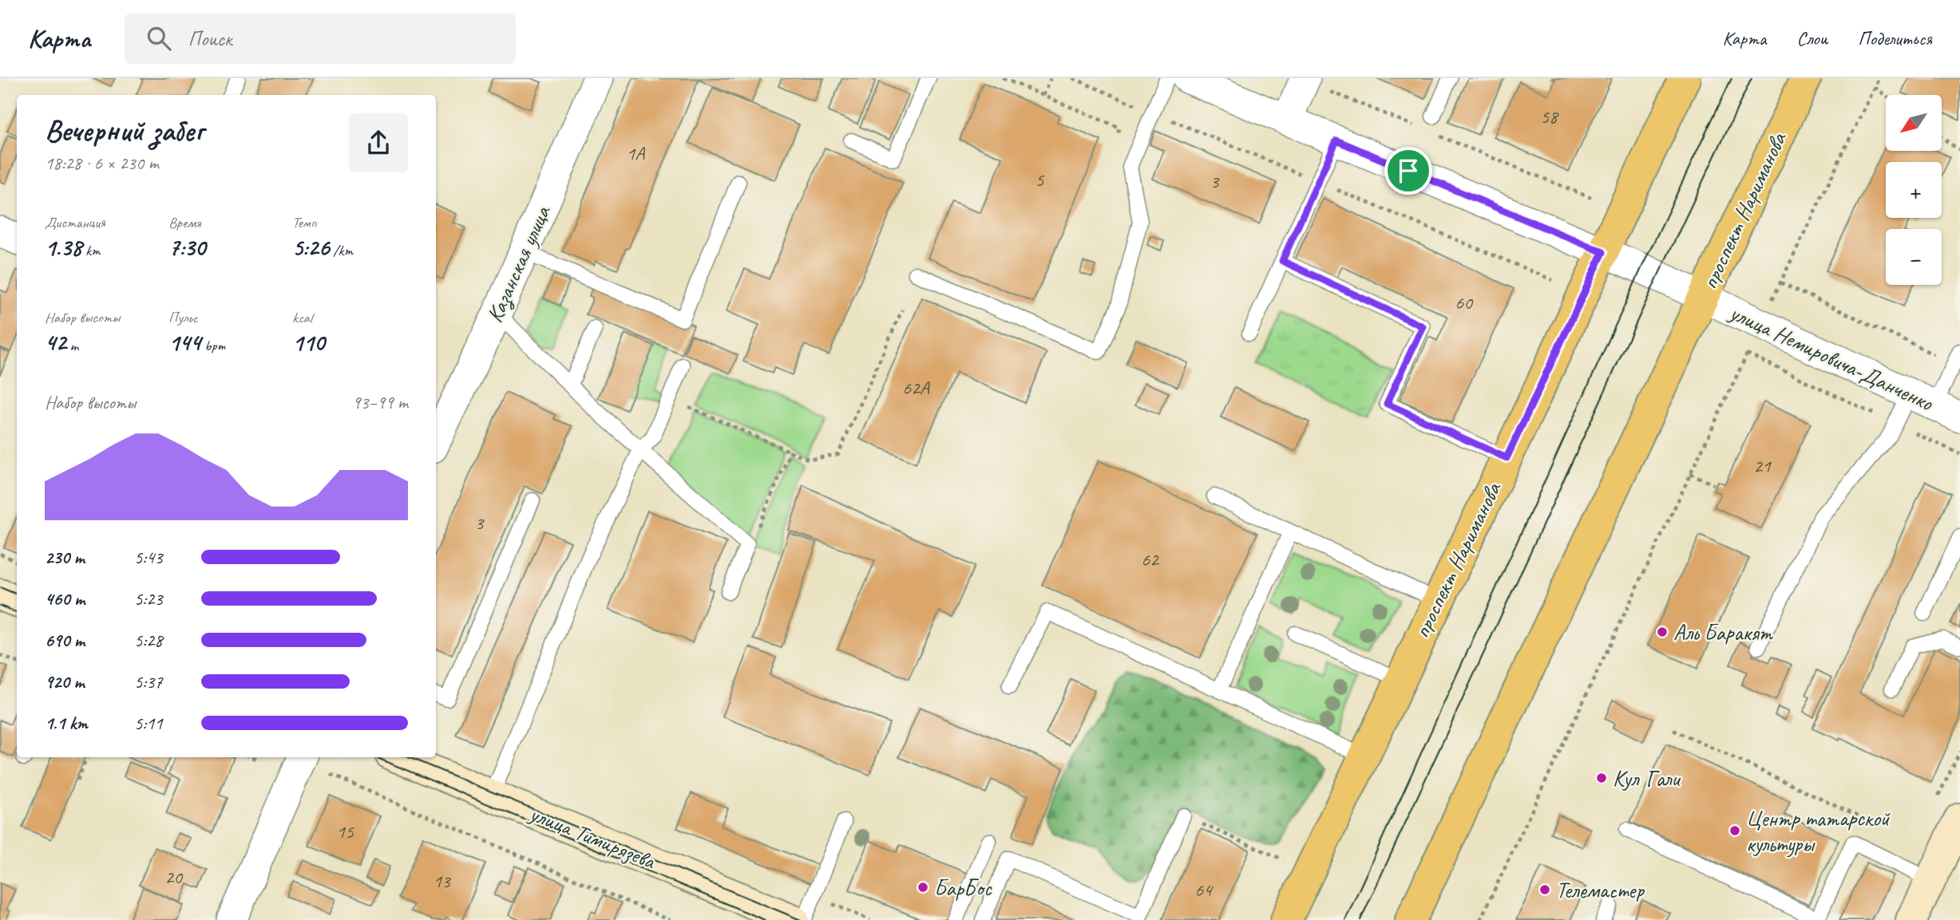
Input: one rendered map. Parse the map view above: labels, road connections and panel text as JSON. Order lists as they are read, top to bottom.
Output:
{
  "streets": {
    "main road": ["проспект Нариманова"],
    "street": ["Казанская улица", "улица Немировича-Данченко", "улица Тимирязева"]
  },
  "crossings": [
    ["проспект Нариманова", "улица Немировича-Данченко"]
  ],
  "places": [
    "Аль Баракят",
    "Кул Гали",
    "Центр татарской культуры",
    "БарБос",
    "Телемастер"
  ],
  "house_numbers": [
    "58",
    "1А",
    "5",
    "3",
    "60",
    "62А",
    "21",
    "3",
    "62",
    "15",
    "20",
    "13",
    "64"
  ],
  "north": "bottom left",
  "page": {
    "header": "Карта",
    "search": "Поиск",
    "nav": ["Карта", "Слои", "Поделиться"],
    "map_buttons": ["+", "−"],
    "heading": ["Вечерний забег", "18:28 · 6 × 230 m"],
    "stats": [
      ["Дистанция", "1.38 km"],
      ["Время", "7:30"],
      ["Темп", "5:26 /km"],
      ["Набор высоты", "42 m"],
      ["Пульс", "144 bpm"],
      ["kcal", "110"]
    ],
    "chart": ["Набор высоты", "93–99 m"],
    "list": [
      {
        "name": "230 m",
        "note": "5:43"
      },
      {
        "name": "460 m",
        "note": "5:23"
      },
      {
        "name": "690 m",
        "note": "5:28"
      },
      {
        "name": "920 m",
        "note": "5:37"
      },
      {
        "name": "1.1 km",
        "note": "5:11"
      }
    ]
  }
}
